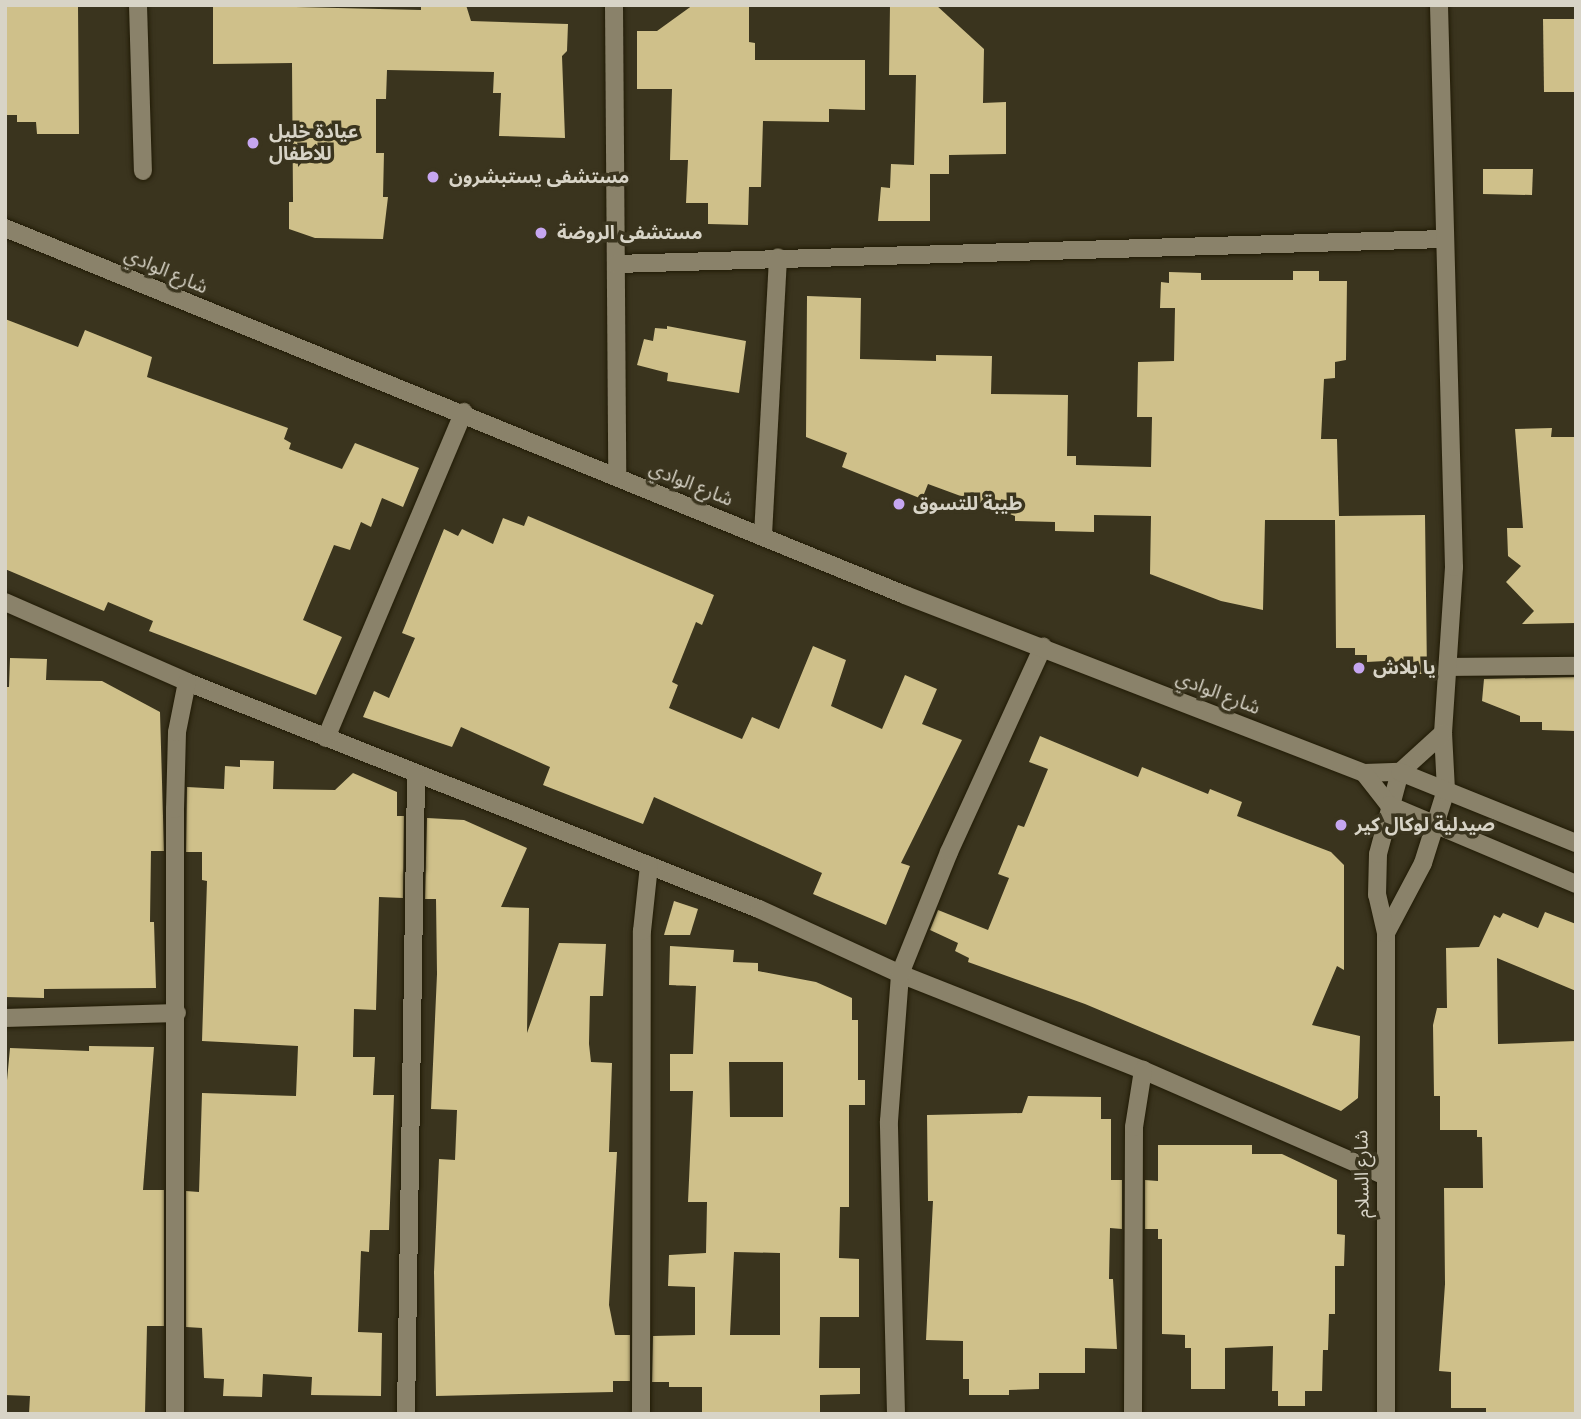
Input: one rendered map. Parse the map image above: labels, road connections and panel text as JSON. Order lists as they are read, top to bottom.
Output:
{
  "streets": {
    "street": ["شارع الوادي", "شارع السلام"]
  },
  "crossings": [
    ["شارع الوادي", "شارع السلام"]
  ],
  "places": [
    "عيادة خليل للاطفال",
    "مستشفى يستبشرون",
    "مستشفى الروضة",
    "طيبة للتسوق",
    "يا بلاش",
    "صيدلية لوكال كير"
  ]
}
